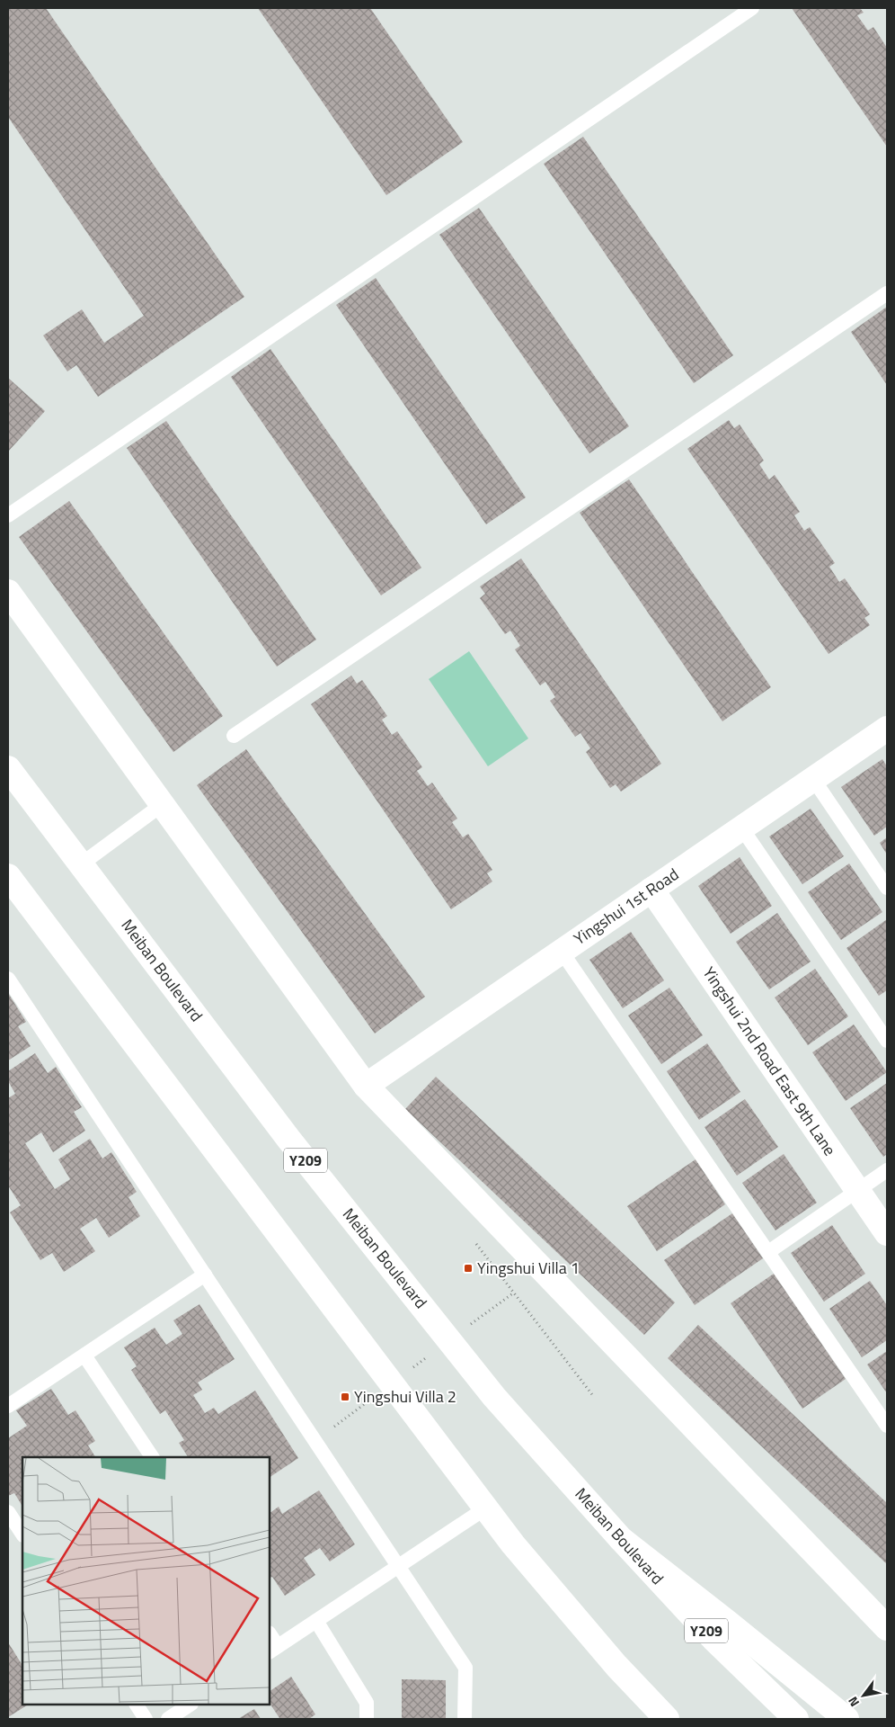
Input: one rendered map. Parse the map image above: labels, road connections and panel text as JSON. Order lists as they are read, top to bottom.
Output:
{
  "streets": {
    "main road": [
      "Yingshui 1st Road",
      "Meiban Boulevard",
      "Yingshui 2nd Road East 9th Lane",
      "Y209"
    ]
  },
  "crossings": [
    ["Yingshui 1st Road", "Yingshui 2nd Road East 9th Lane"]
  ],
  "places": {
    "transit": ["Yingshui Villa 1", "Yingshui Villa 2"]
  },
  "north": "bottom left"
}
